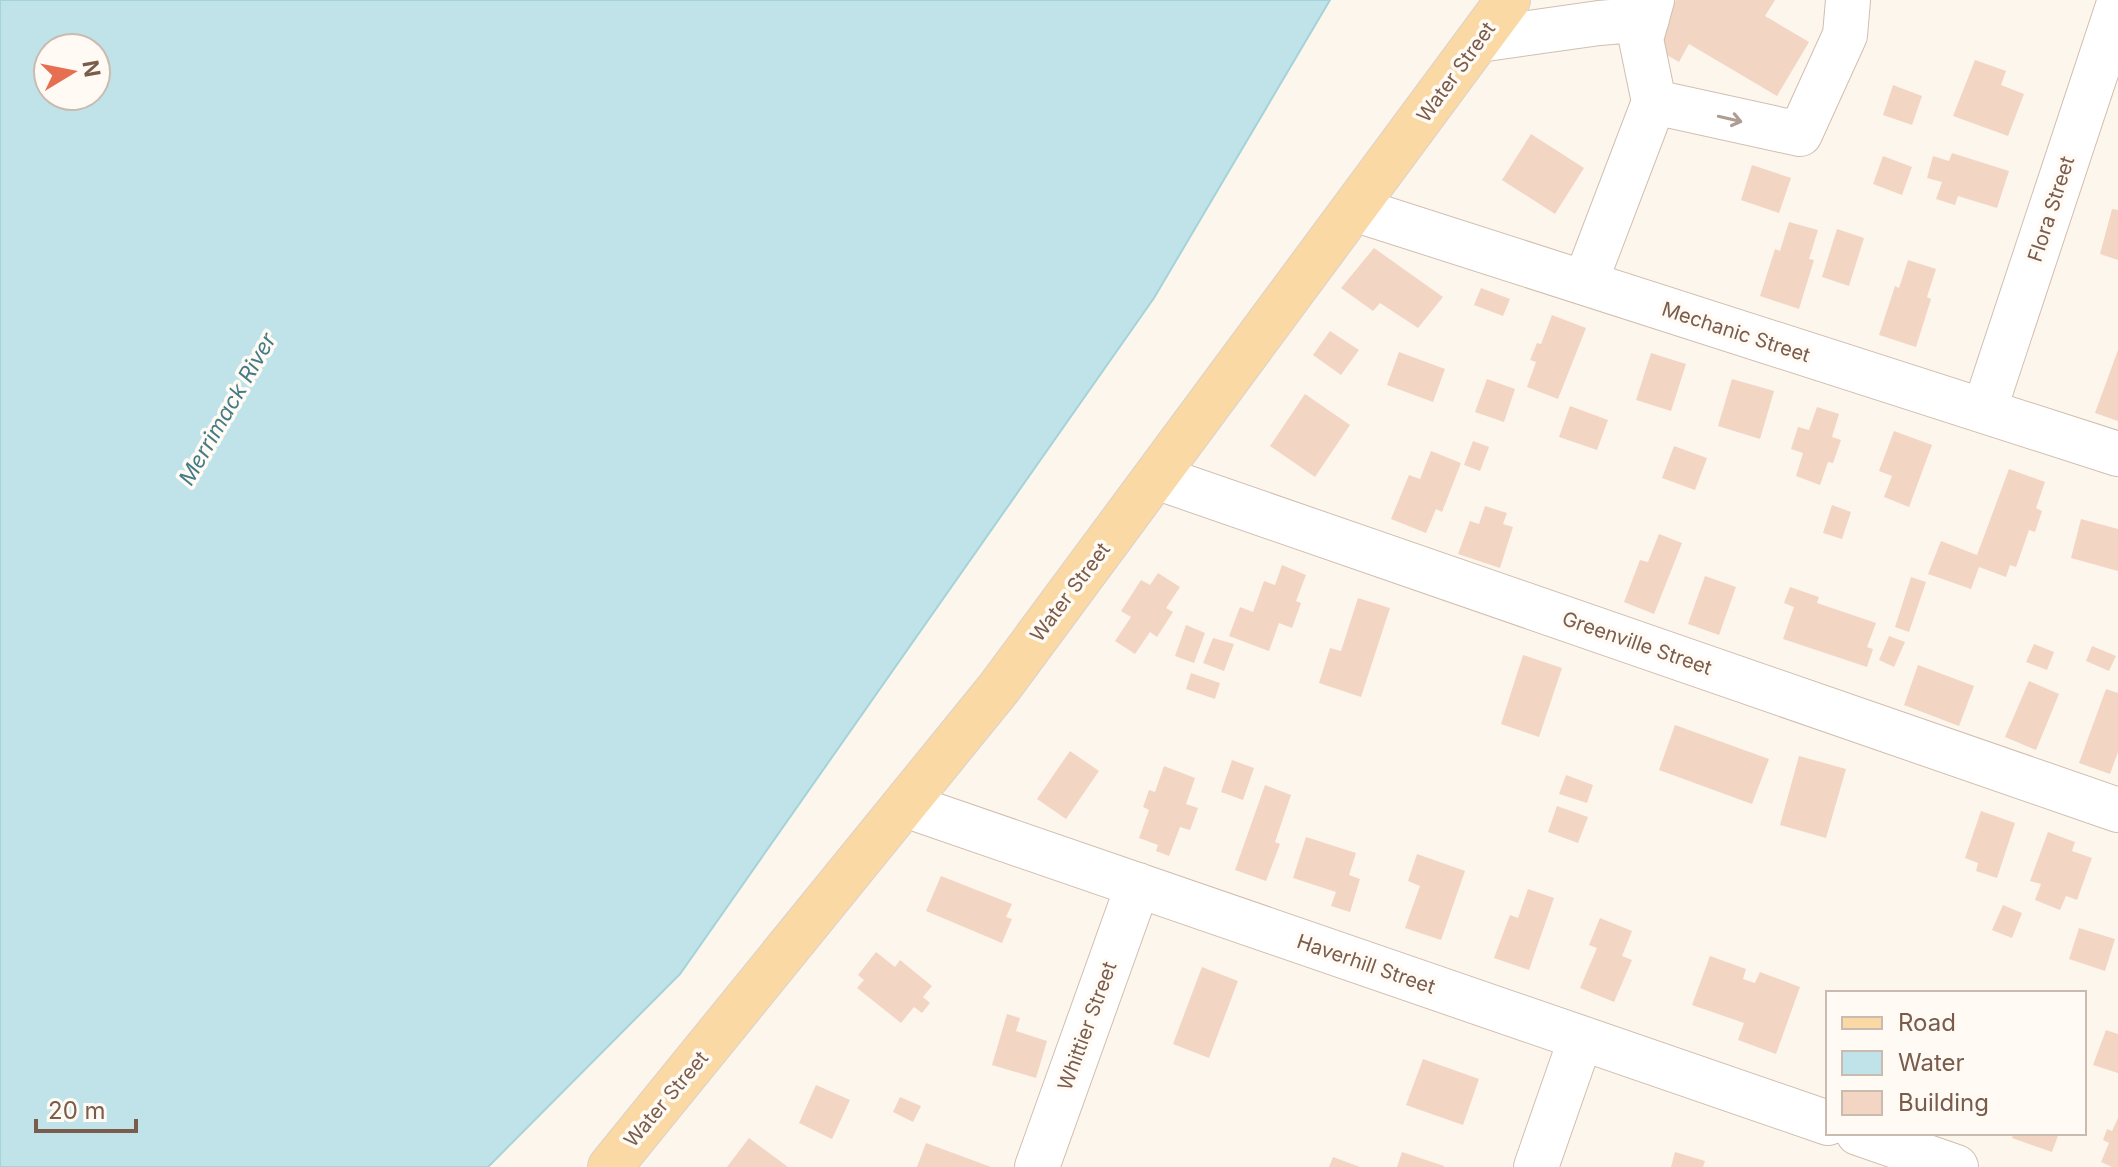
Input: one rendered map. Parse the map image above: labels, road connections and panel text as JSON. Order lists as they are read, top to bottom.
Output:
{
  "streets": {
    "main road": ["Water Street"],
    "street": [
      "Flora Street",
      "Mechanic Street",
      "Greenville Street",
      "Haverhill Street",
      "Whittier Street"
    ]
  },
  "crossings": [
    ["Water Street", "Mechanic Street"],
    ["Water Street", "Greenville Street"],
    ["Water Street", "Haverhill Street"],
    ["Flora Street", "Mechanic Street"],
    ["Haverhill Street", "Whittier Street"]
  ],
  "water": ["Merrimack River"],
  "legend": ["Road", "Water", "Building"],
  "scale_bar": "20 m",
  "north": "right"
}
